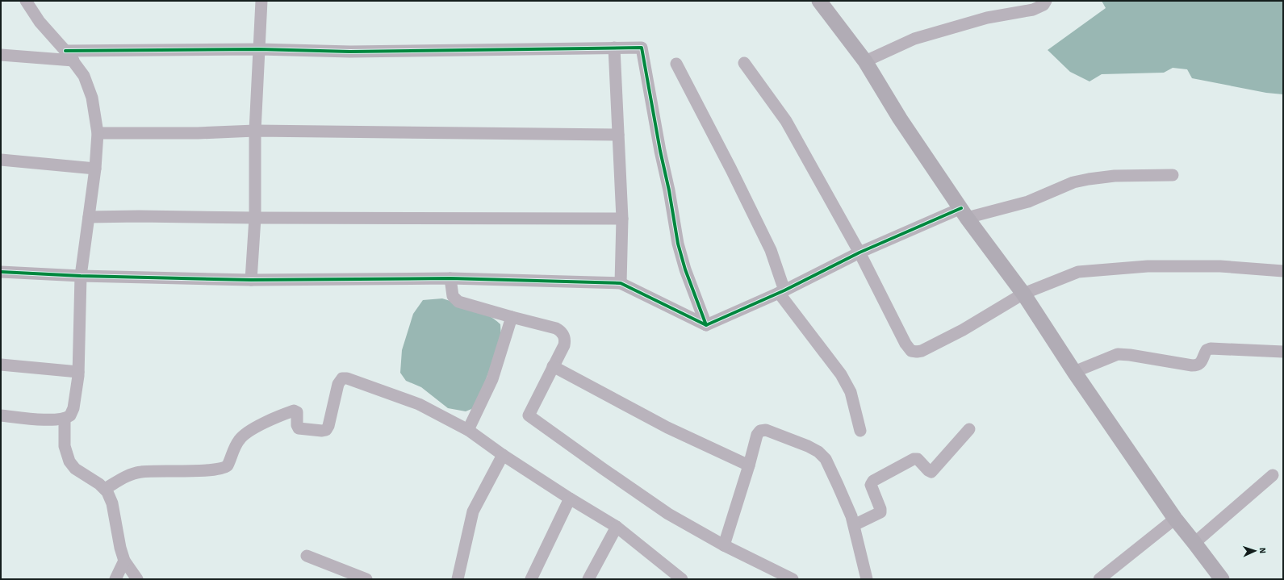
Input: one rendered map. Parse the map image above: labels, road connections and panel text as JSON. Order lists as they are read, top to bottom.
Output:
{
  "north": "right"
}
